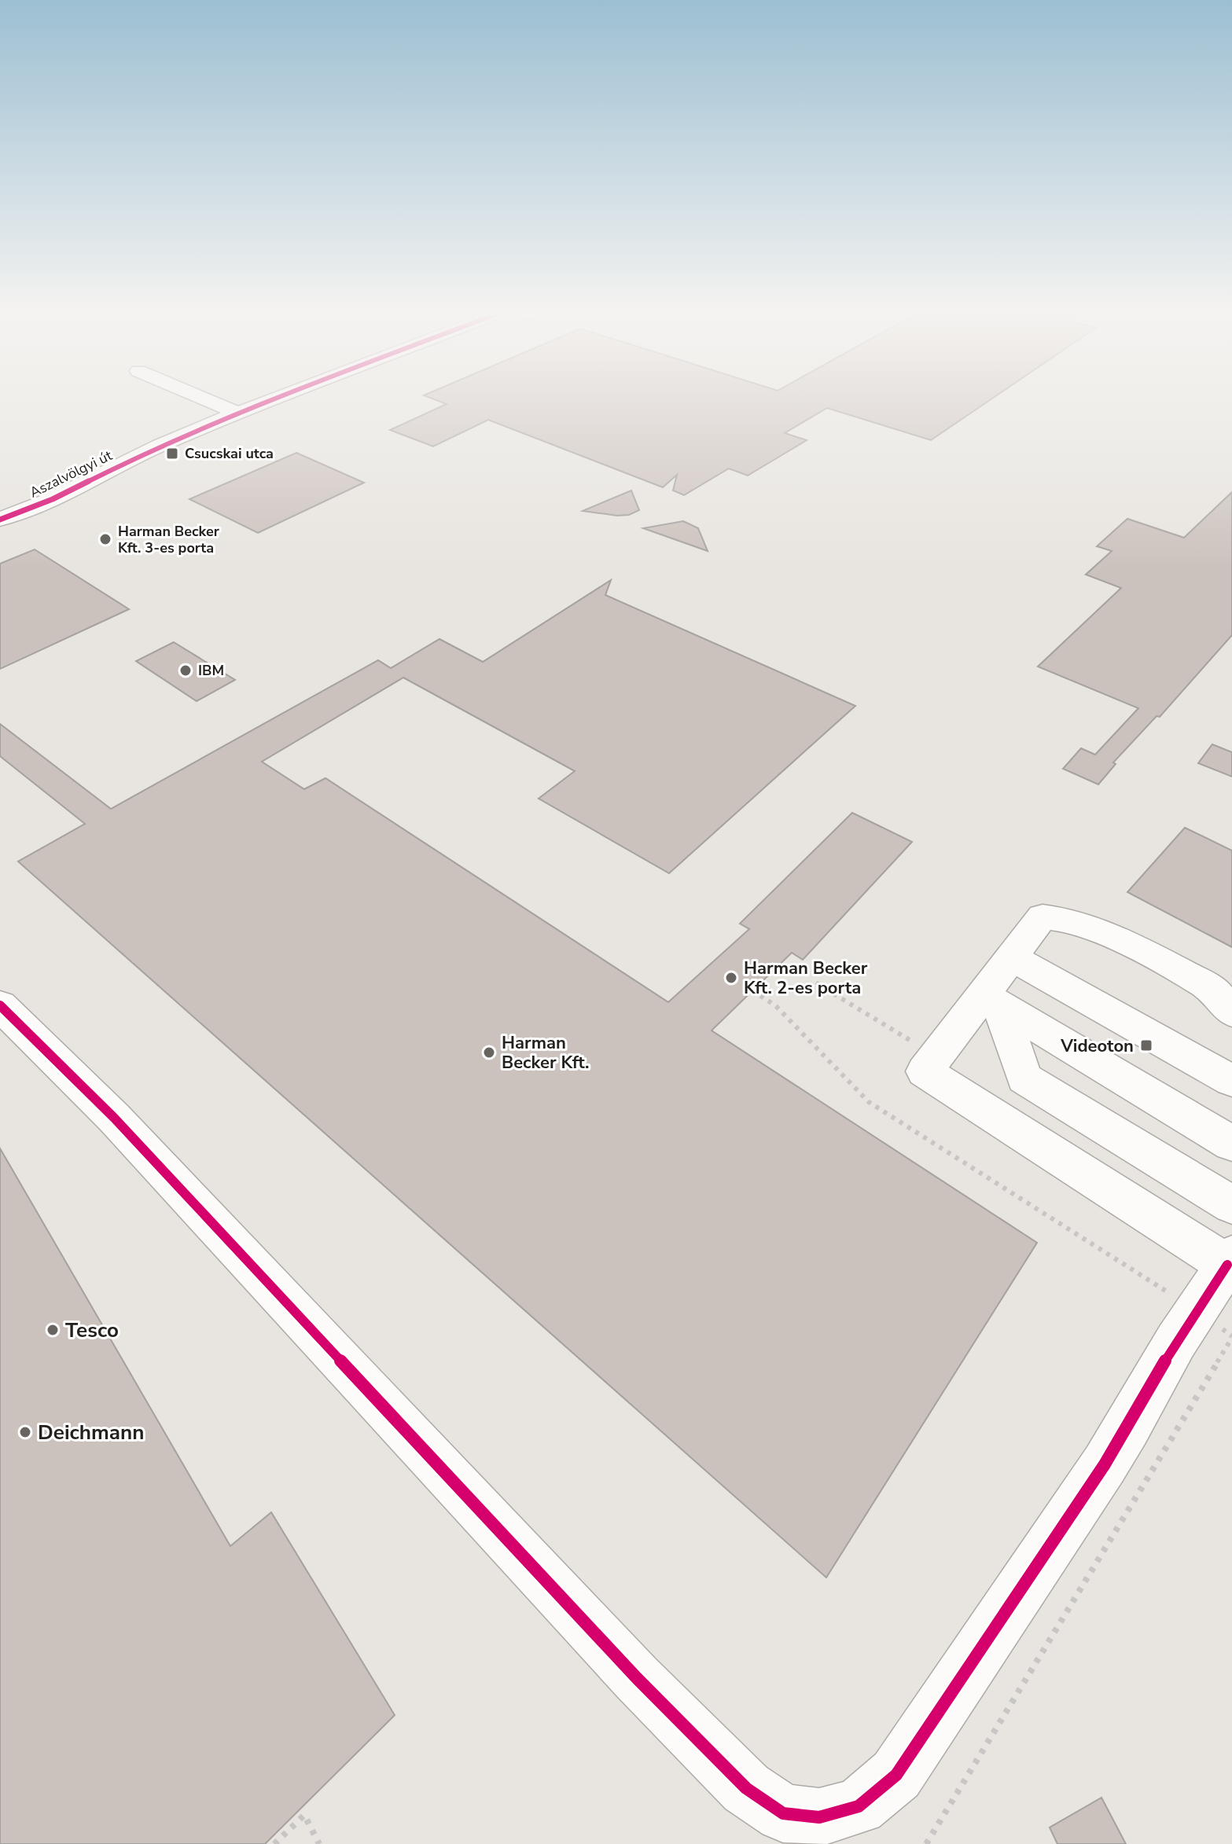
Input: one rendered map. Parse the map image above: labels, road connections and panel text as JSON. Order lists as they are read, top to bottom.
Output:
{
  "streets": {
    "street": ["Aszalvölgyi út"]
  },
  "places": {
    "transit": ["Csucskai utca", "Videoton"],
    "other": [
      "Harman Becker Kft. 3-es porta",
      "IBM",
      "Harman Becker Kft. 2-es porta",
      "Harman Becker Kft.",
      "Tesco",
      "Deichmann"
    ]
  }
}
